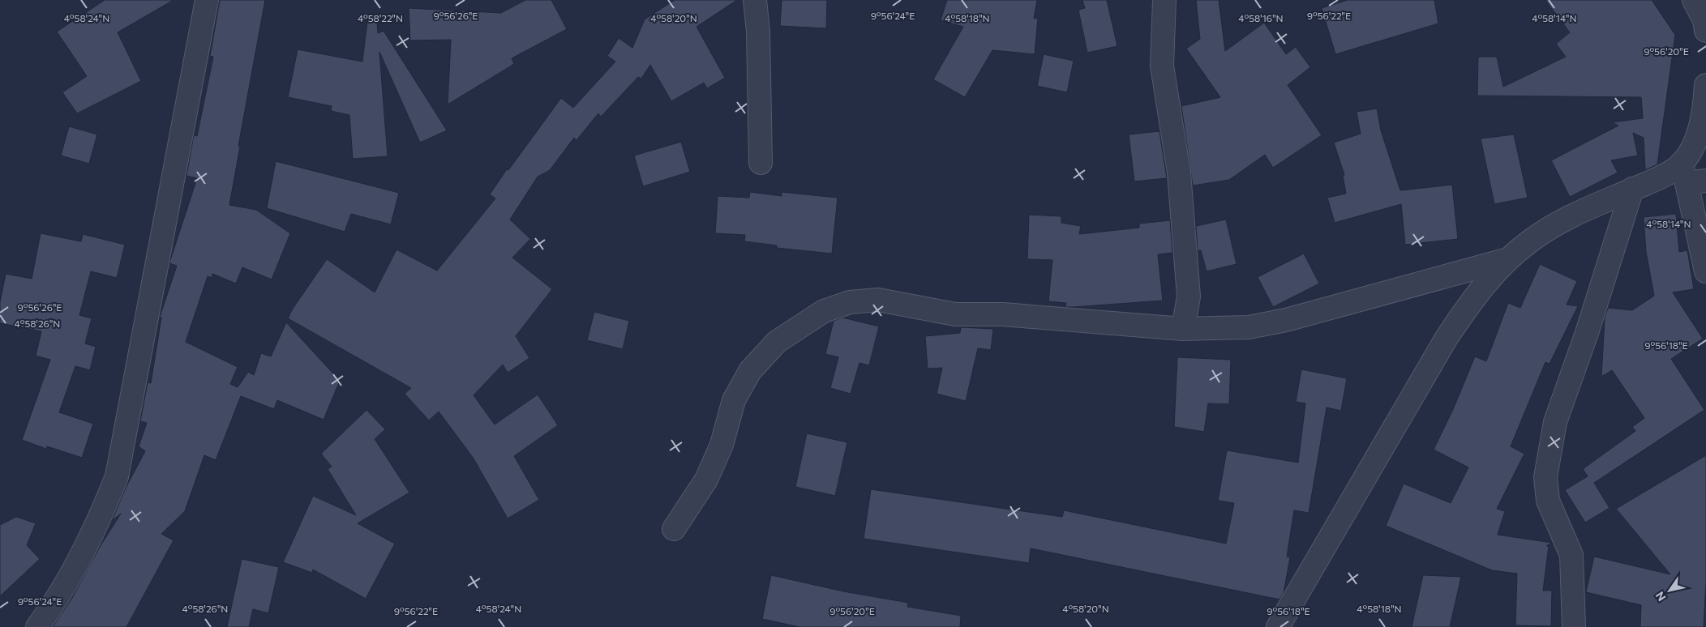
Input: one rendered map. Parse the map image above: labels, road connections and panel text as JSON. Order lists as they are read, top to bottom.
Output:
{
  "north": "bottom left",
  "coordinates": [
    "9°56'26\"E",
    "9°56'24\"E",
    "9°56'22\"E",
    "4°58'24\"N",
    "4°58'22\"N",
    "4°58'20\"N",
    "4°58'18\"N",
    "4°58'16\"N",
    "4°58'14\"N",
    "9°56'20\"E",
    "4°58'26\"N",
    "9°56'18\"E"
  ]
}
